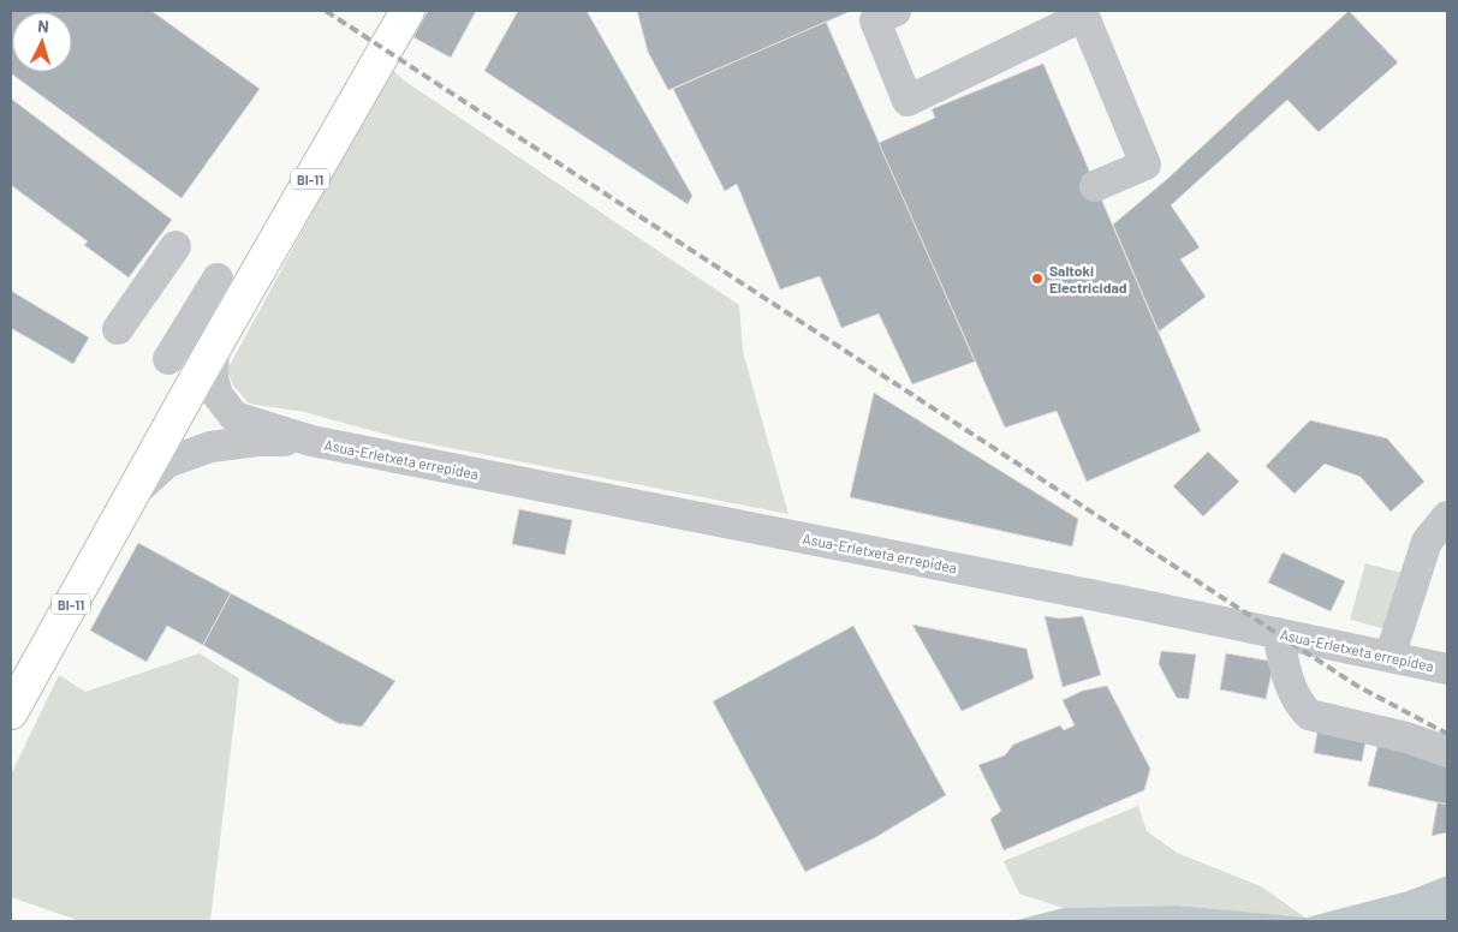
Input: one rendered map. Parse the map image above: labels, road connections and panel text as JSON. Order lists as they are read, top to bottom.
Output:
{
  "streets": {
    "main road": ["BI-11"],
    "street": ["Asua-Erletxeta errepidea"]
  },
  "places": ["Saltoki Electricidad"],
  "north": "top"
}
